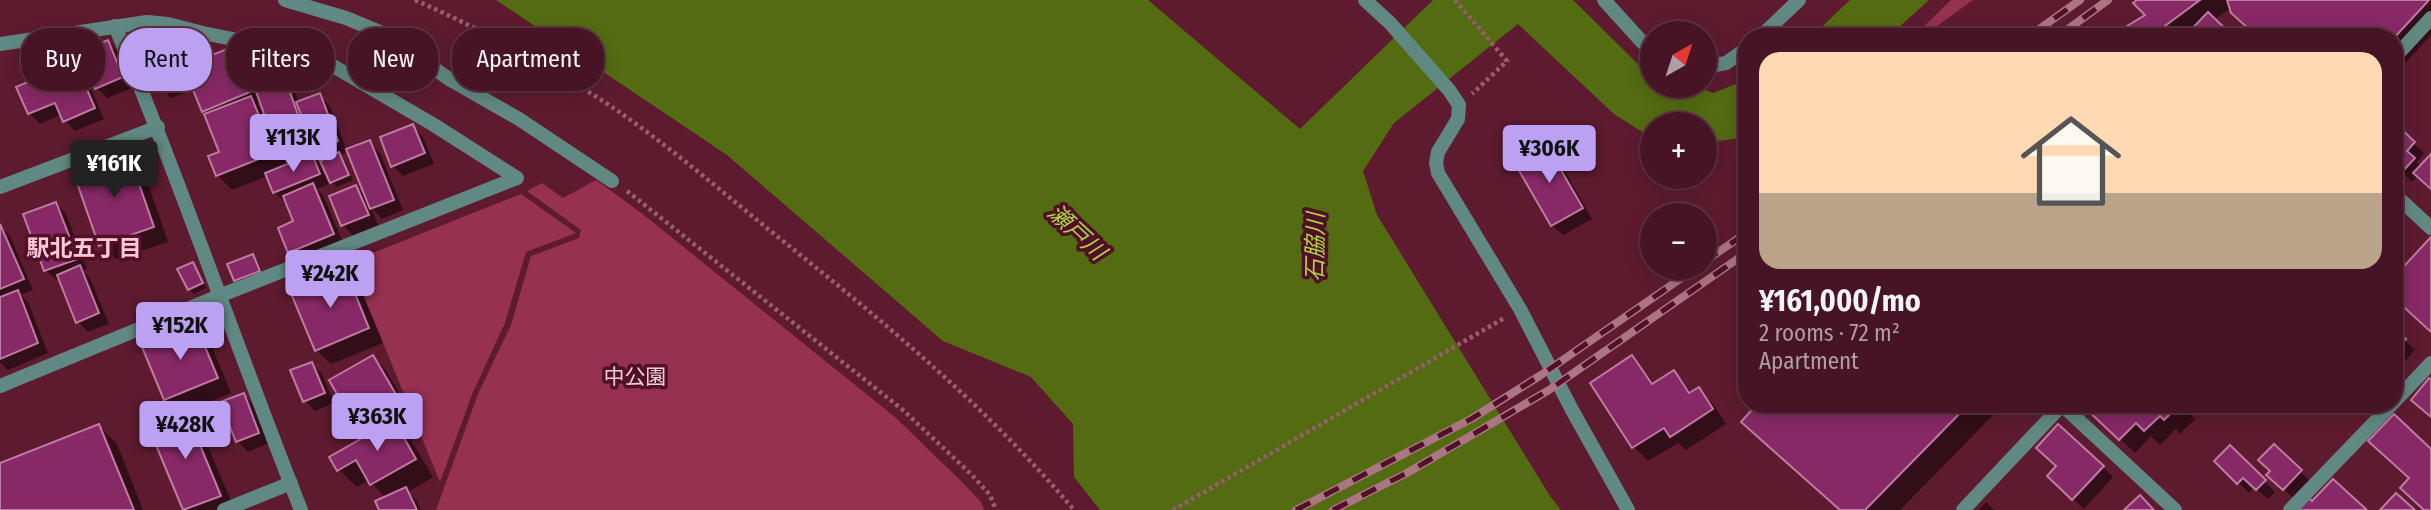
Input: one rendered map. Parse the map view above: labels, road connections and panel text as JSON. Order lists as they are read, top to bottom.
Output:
{
  "districts": ["駅北五丁目"],
  "water": ["瀬戸川", "石脇川"],
  "parks": ["中公園"],
  "north": "top right",
  "page": {
    "map_buttons": ["+", "−"],
    "chip": [
      "Buy",
      "Rent",
      "Filters",
      "New",
      "Apartment"
    ],
    "list": [
      {
        "name": "¥161,000/mo",
        "note": "2 rooms · 72 m² · Apartment"
      }
    ],
    "price": [
      "¥113K",
      "¥306K",
      "¥161K",
      "¥242K",
      "¥152K",
      "¥363K",
      "¥428K"
    ]
  }
}
